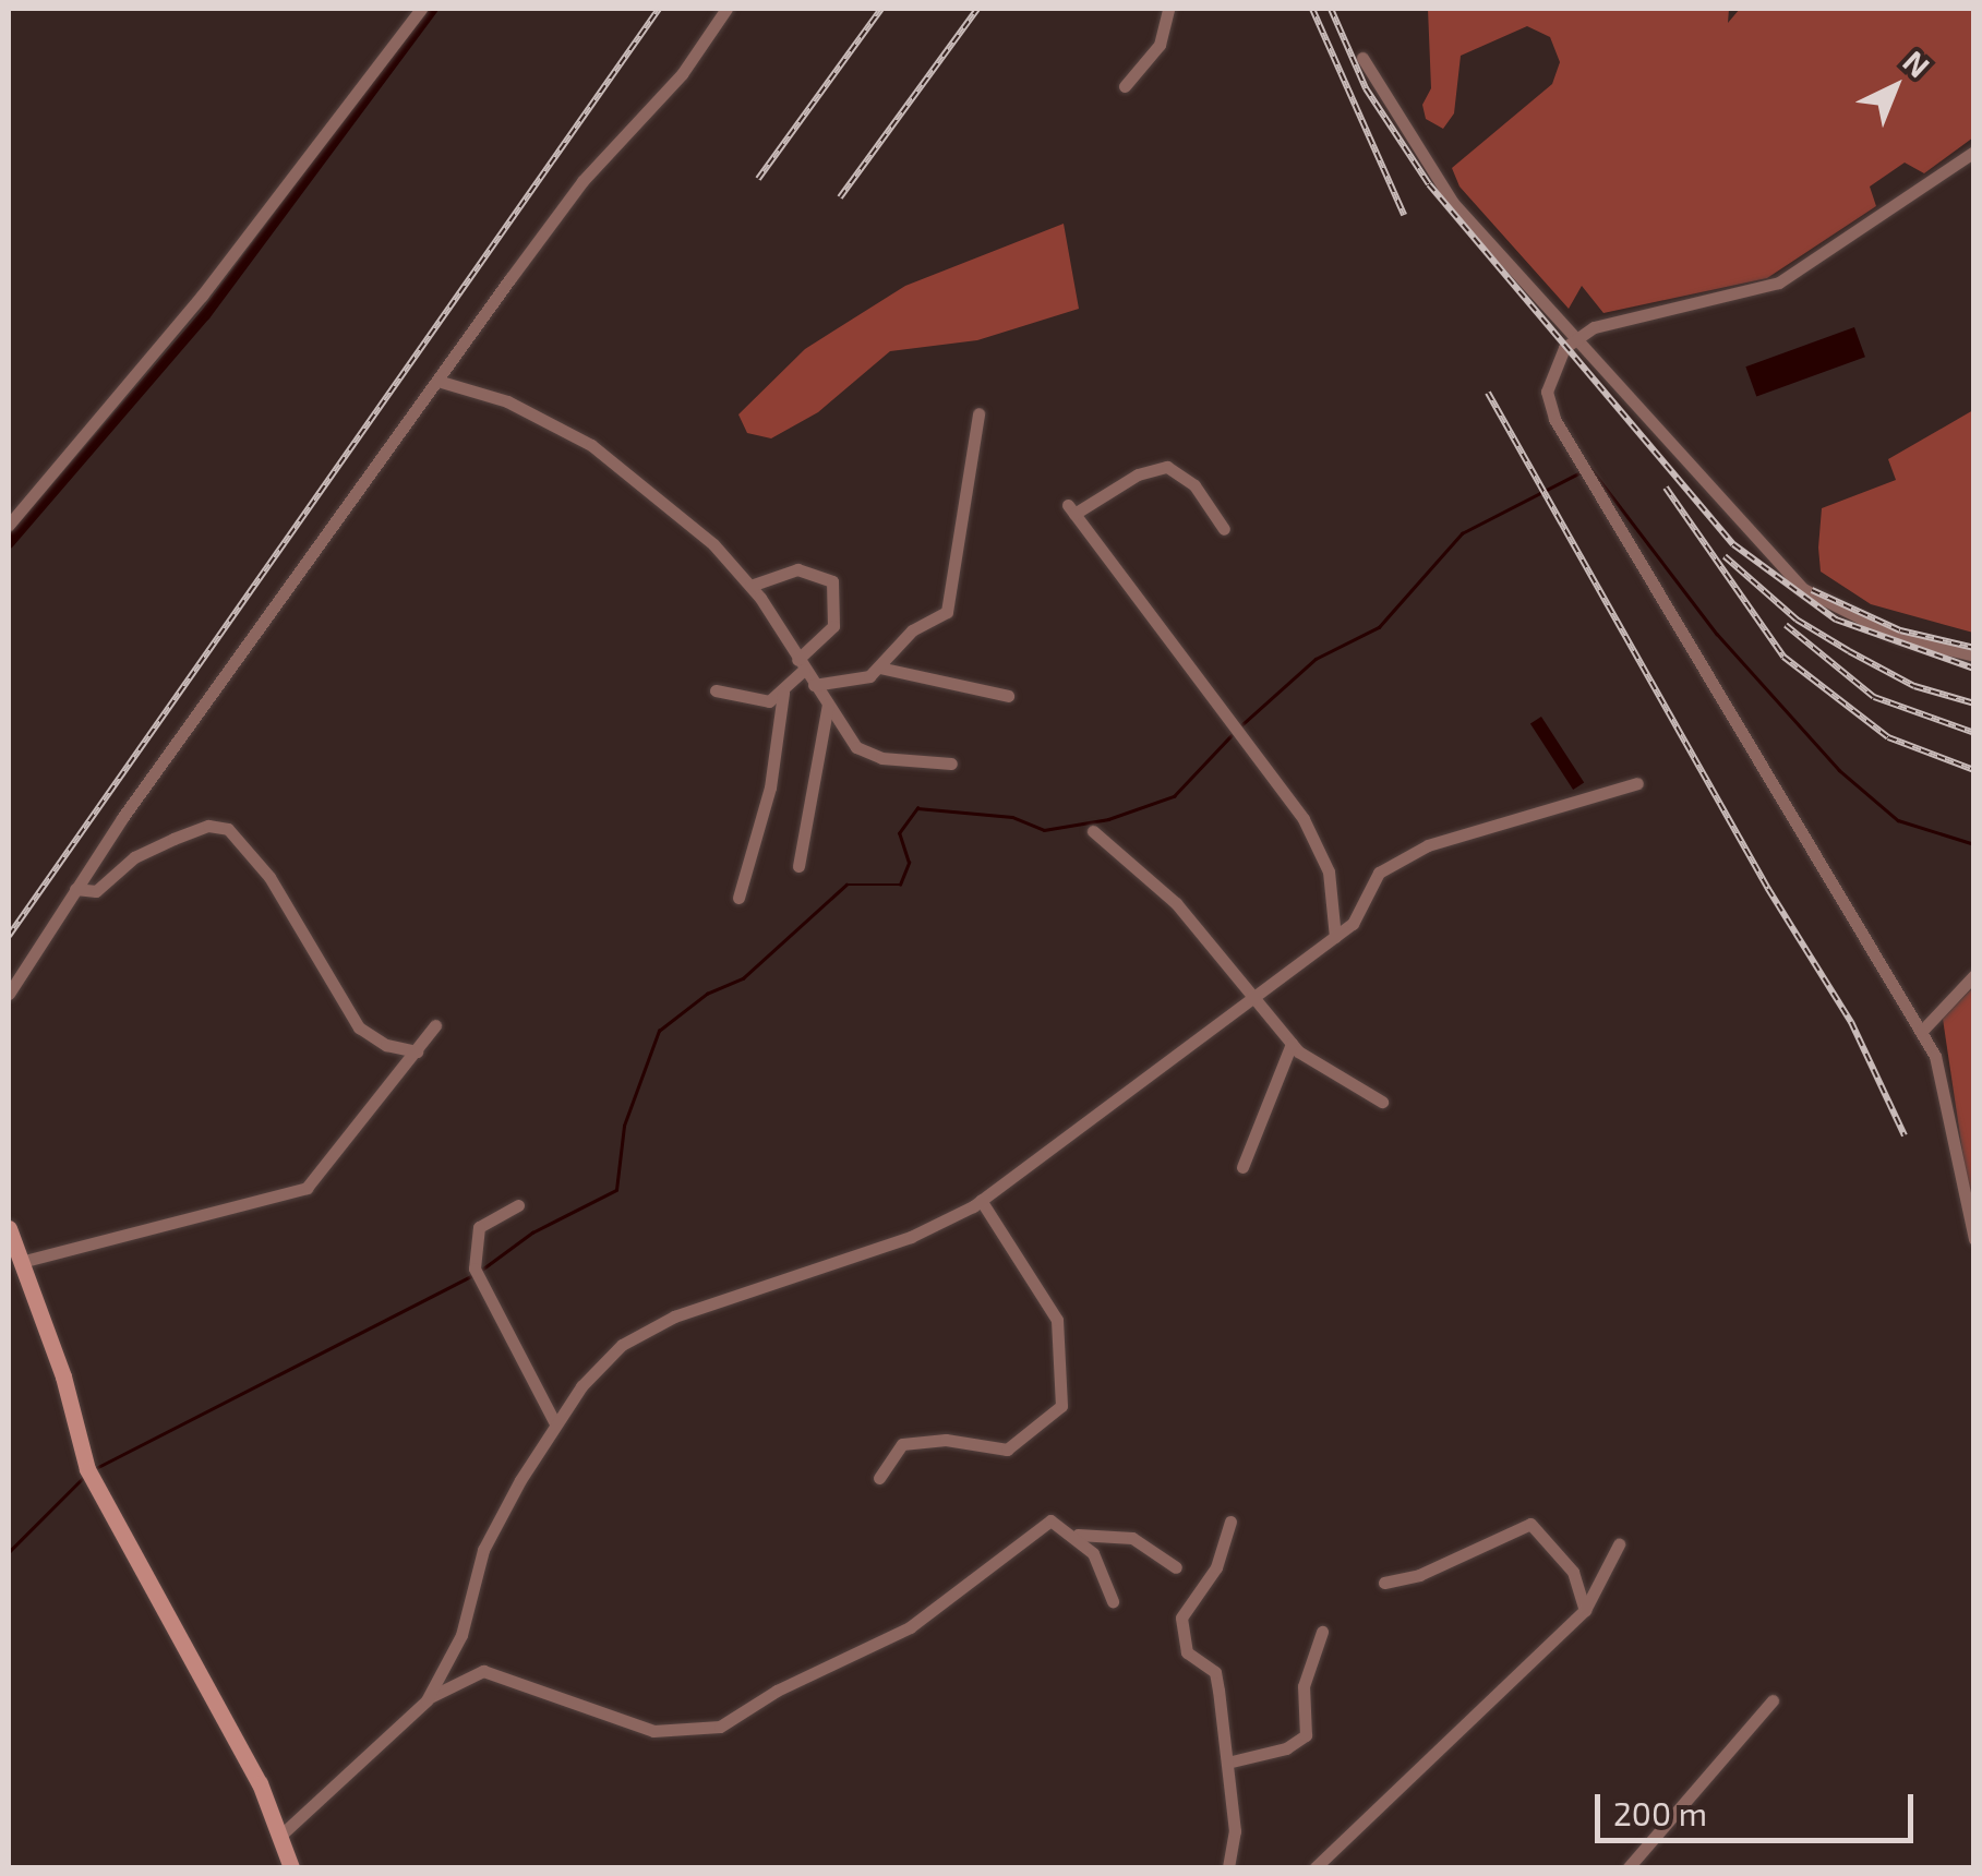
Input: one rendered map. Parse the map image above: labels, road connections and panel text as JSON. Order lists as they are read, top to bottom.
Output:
{
  "scale_bar": "200 m",
  "north": "top right"
}
